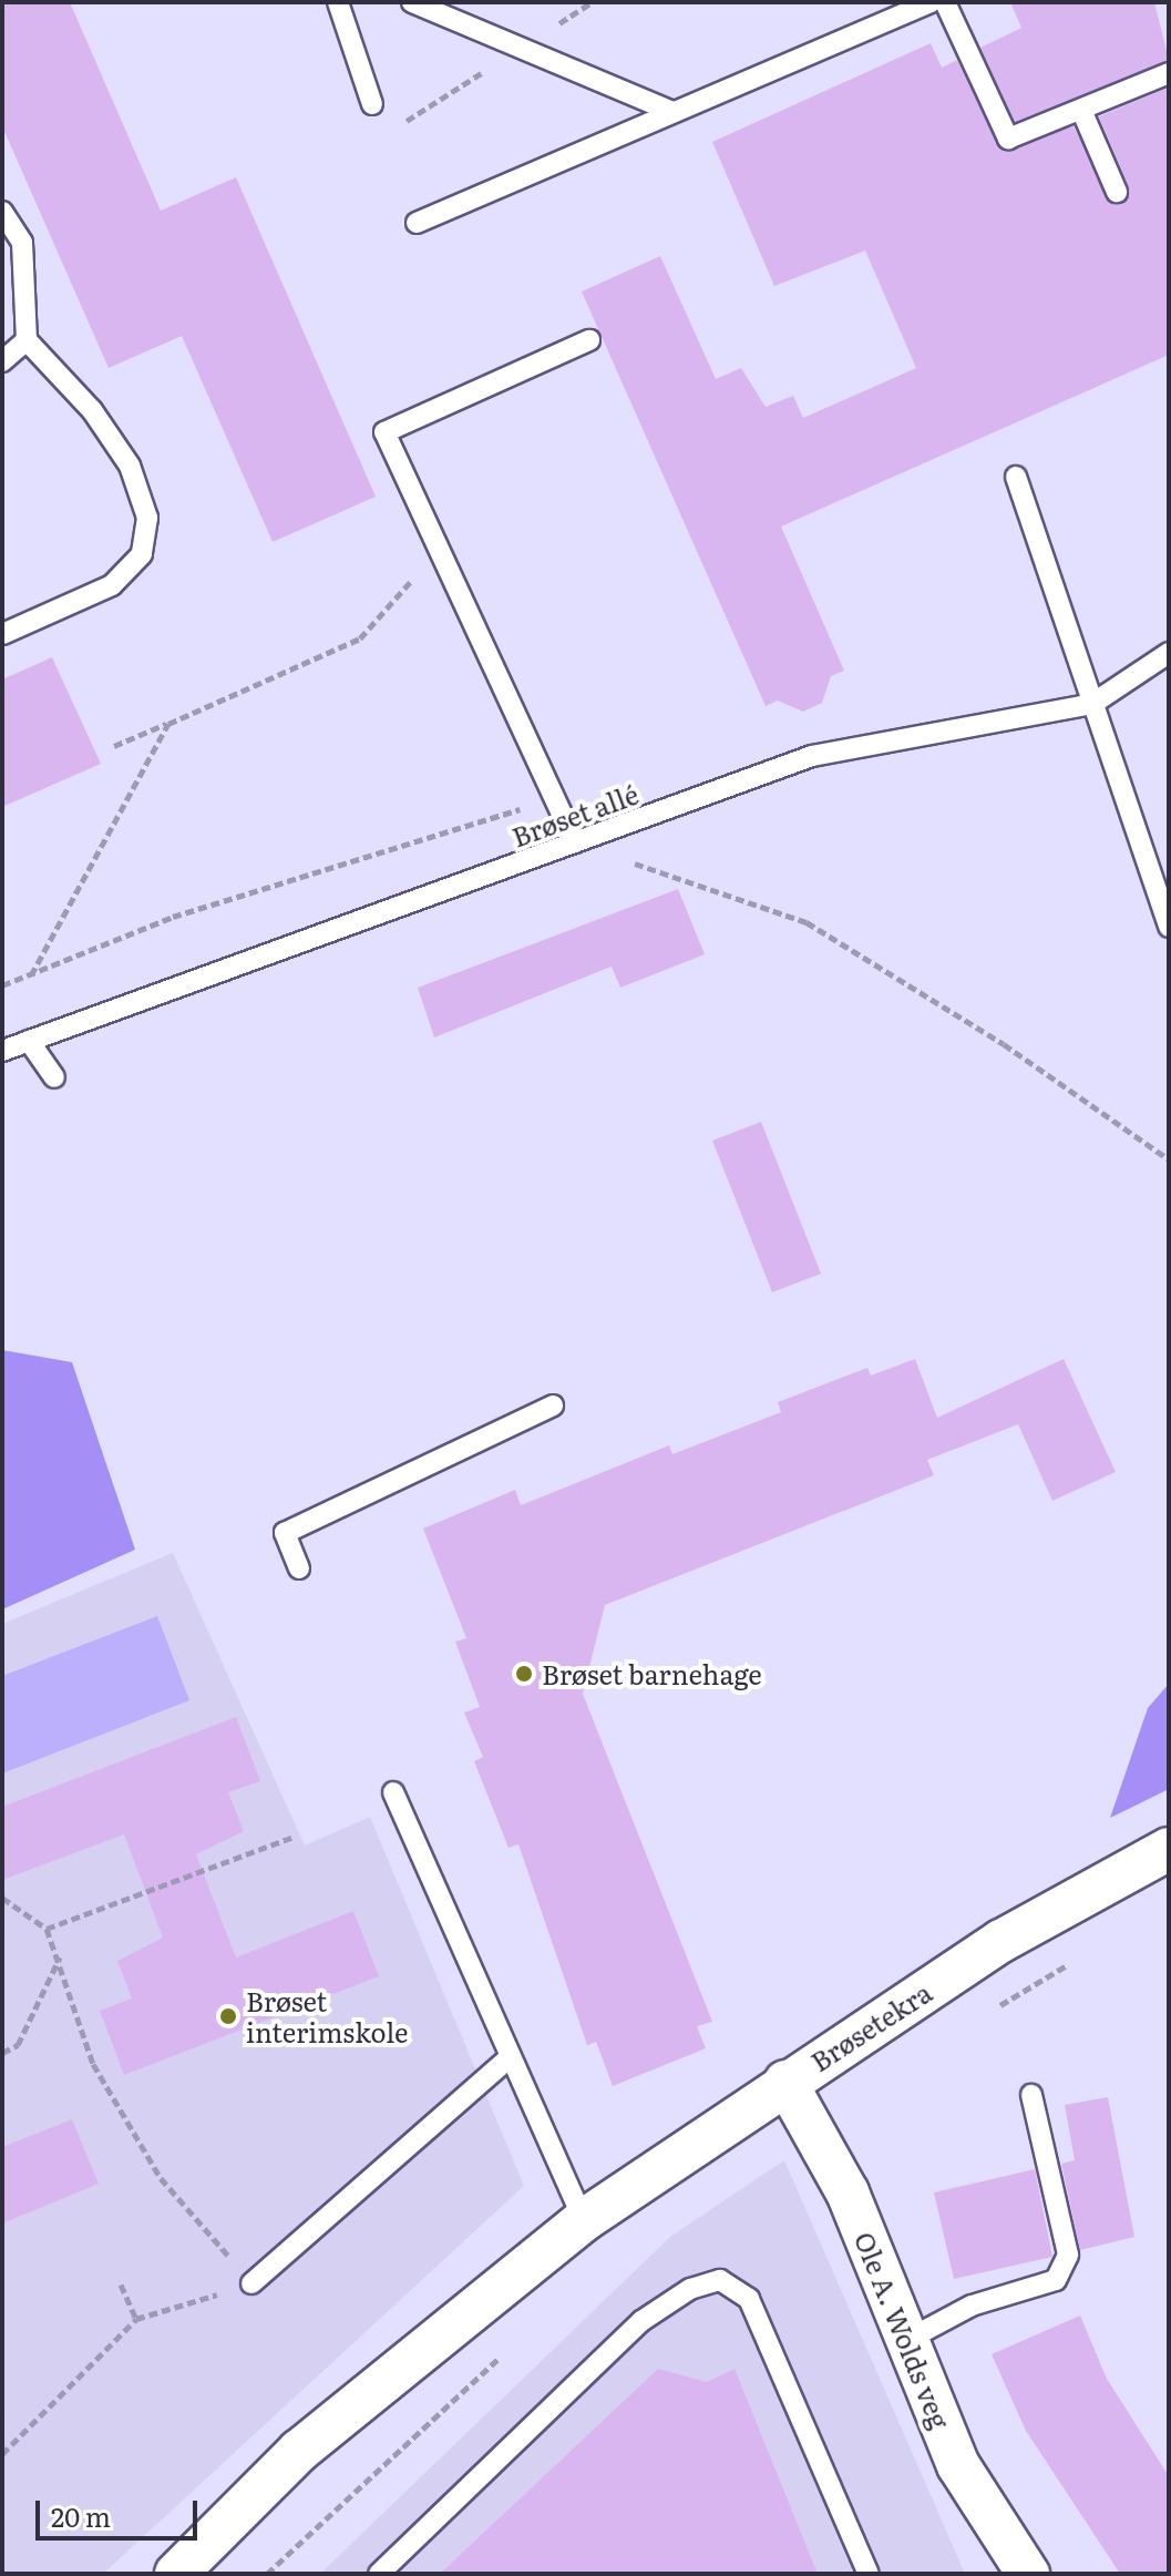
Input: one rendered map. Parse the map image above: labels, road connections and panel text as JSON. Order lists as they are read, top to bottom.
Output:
{
  "streets": {
    "street": ["Brøsetekra", "Ole A. Wolds veg"],
    "lane": ["Brøset allé"]
  },
  "crossings": [
    ["Brøsetekra", "Ole A. Wolds veg"]
  ],
  "places": ["Brøset barnehage", "Brøset interimskole"],
  "scale_bar": "20 m"
}
